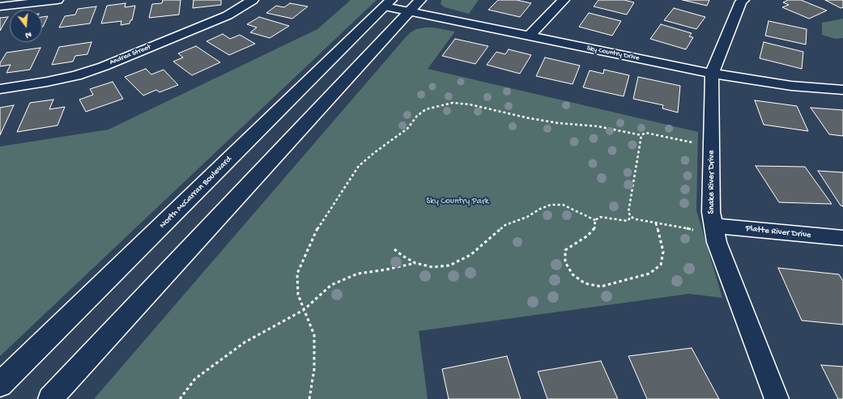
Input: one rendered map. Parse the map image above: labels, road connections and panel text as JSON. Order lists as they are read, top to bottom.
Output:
{
  "streets": {
    "street": [
      "Sky Country Drive",
      "Andrea Street",
      "Snake River Drive",
      "North McCarran Boulevard",
      "Platte River Drive"
    ]
  },
  "crossings": [
    ["Sky Country Drive", "Snake River Drive"],
    ["Sky Country Drive", "North McCarran Boulevard"],
    ["Snake River Drive", "Platte River Drive"]
  ],
  "parks": ["Sky Country Park"],
  "north": "bottom"
}
